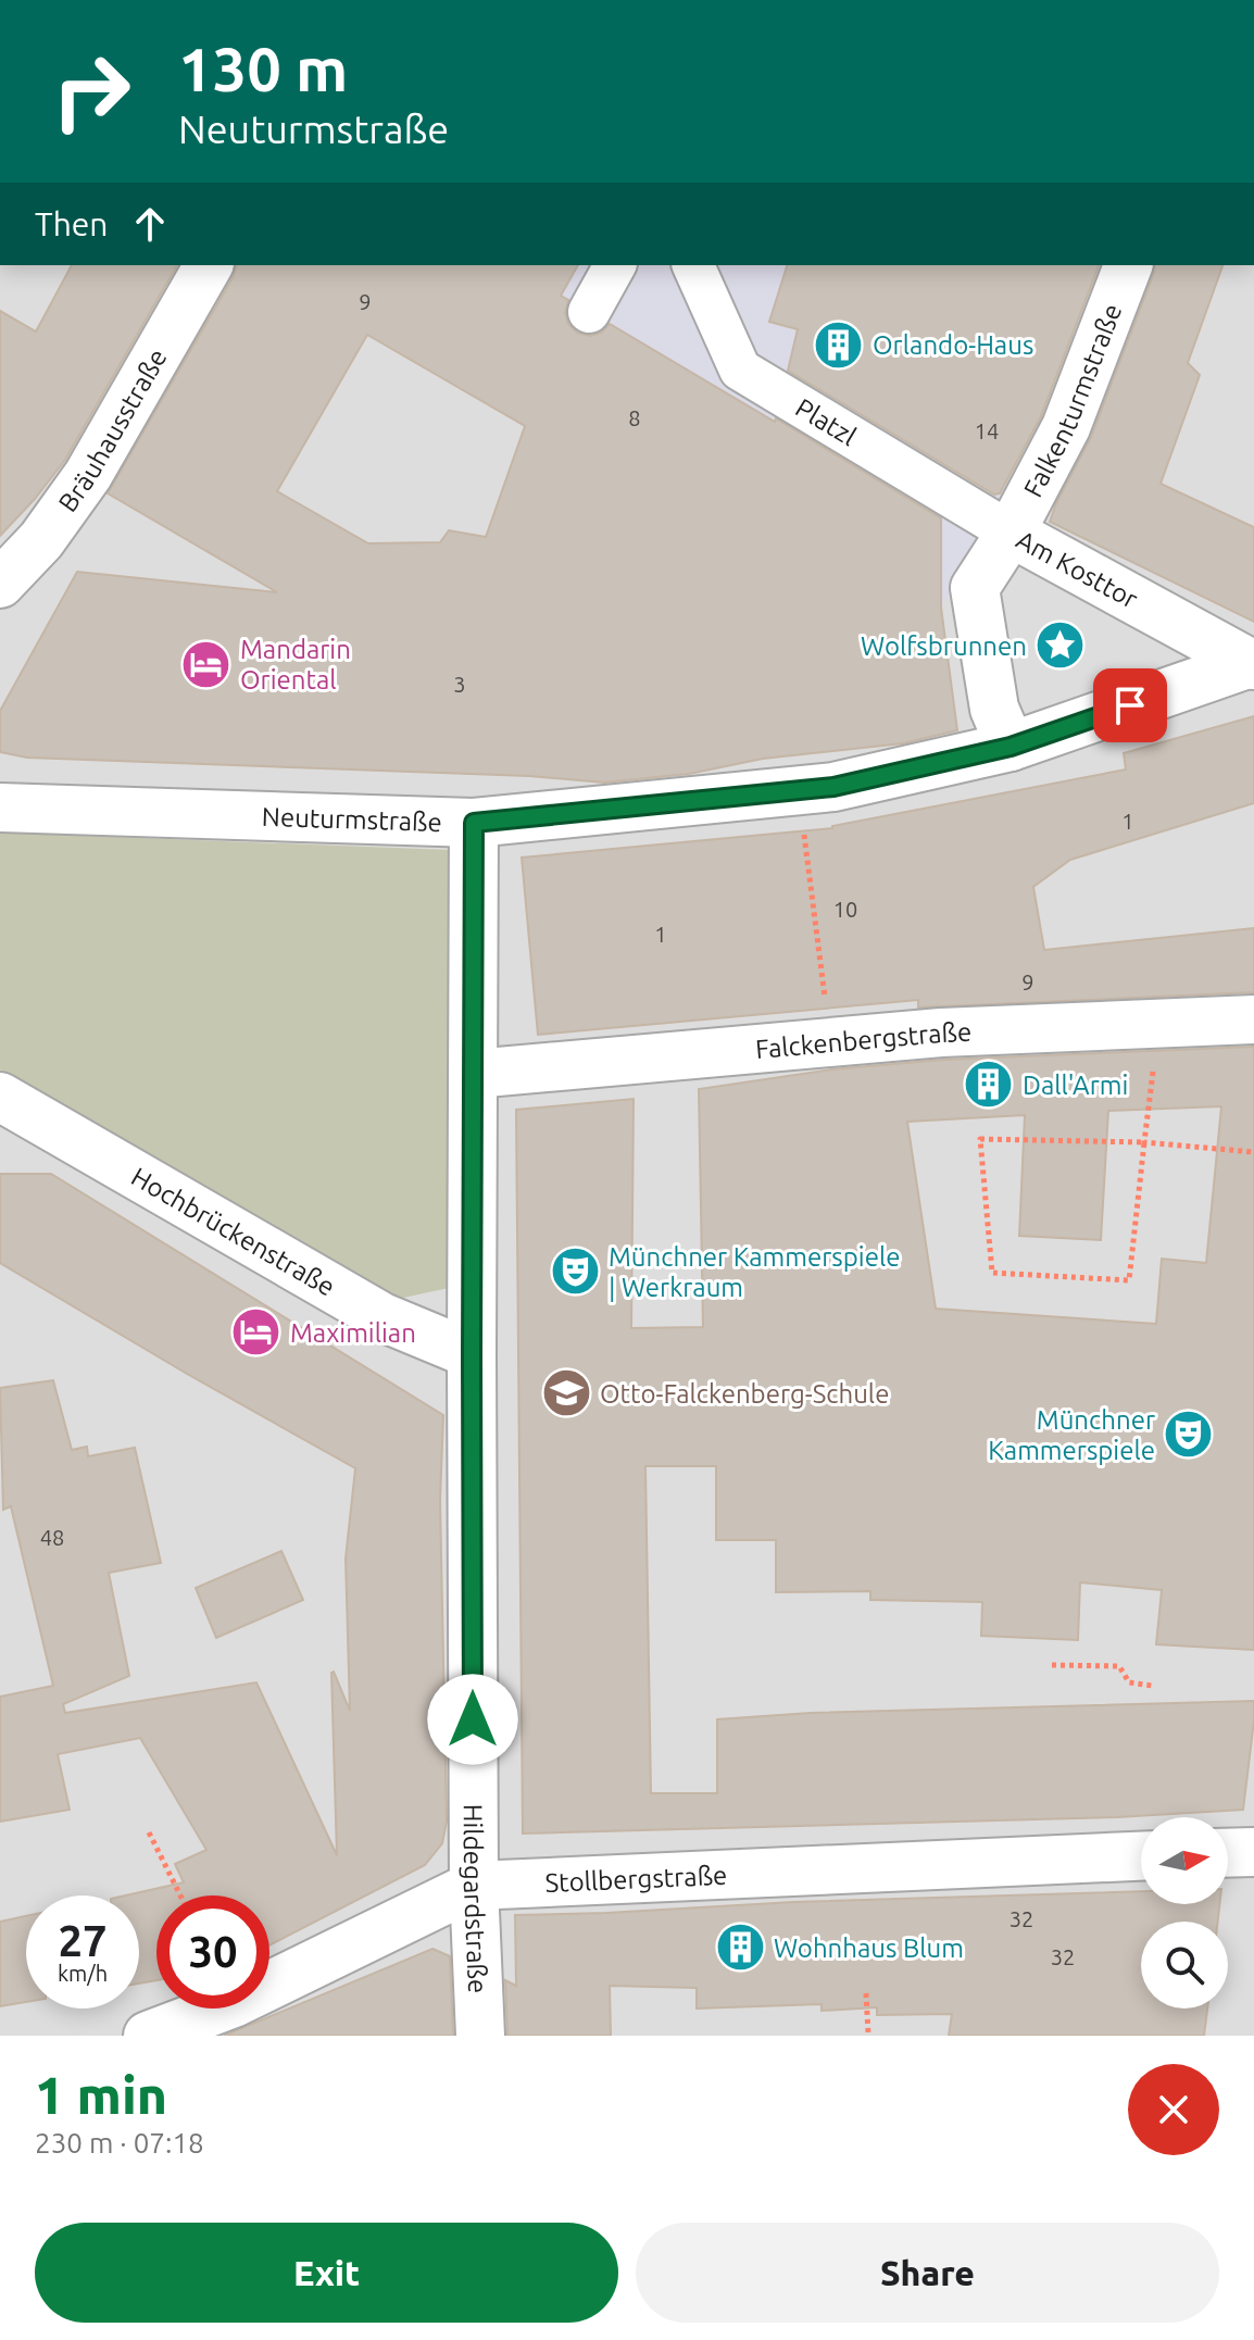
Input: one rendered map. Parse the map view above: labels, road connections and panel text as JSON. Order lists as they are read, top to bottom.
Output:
{
  "streets": {
    "street": [
      "Falkenturmstraße",
      "Platzl",
      "Bräuhausstraße",
      "Am Kosttor",
      "Neuturmstraße",
      "Falckenbergstraße",
      "Hochbrückenstraße",
      "Stollbergstraße",
      "Hildegardstraße"
    ]
  },
  "crossings": [
    ["Falkenturmstraße", "Platzl"],
    ["Falkenturmstraße", "Am Kosttor"],
    ["Platzl", "Am Kosttor"],
    ["Am Kosttor", "Neuturmstraße"],
    ["Neuturmstraße", "Hildegardstraße"],
    ["Falckenbergstraße", "Hildegardstraße"],
    ["Hochbrückenstraße", "Hildegardstraße"],
    ["Stollbergstraße", "Hildegardstraße"]
  ],
  "places": {
    "building": ["Orlando-Haus", "Dall'Armi", "Wohnhaus Blum"],
    "place": ["Wolfsbrunnen"],
    "hotel": ["Mandarin Oriental", "Maximilian"],
    "theatre": ["Münchner Kammerspiele | Werkraum", "Münchner Kammerspiele"],
    "school or university": ["Otto-Falckenberg-Schule"]
  },
  "house_numbers": [
    "9",
    "8",
    "14",
    "3",
    "1",
    "10",
    "1",
    "9",
    "48",
    "32",
    "32"
  ],
  "north": "right",
  "page": {
    "turn": ["130 m", "Neuturmstraße"],
    "then": "Then",
    "speed": "27 km/h",
    "limit": "30",
    "heading": ["1 min", "230 m · 07:18"],
    "buttons": ["Exit", "Share"]
  }
}
